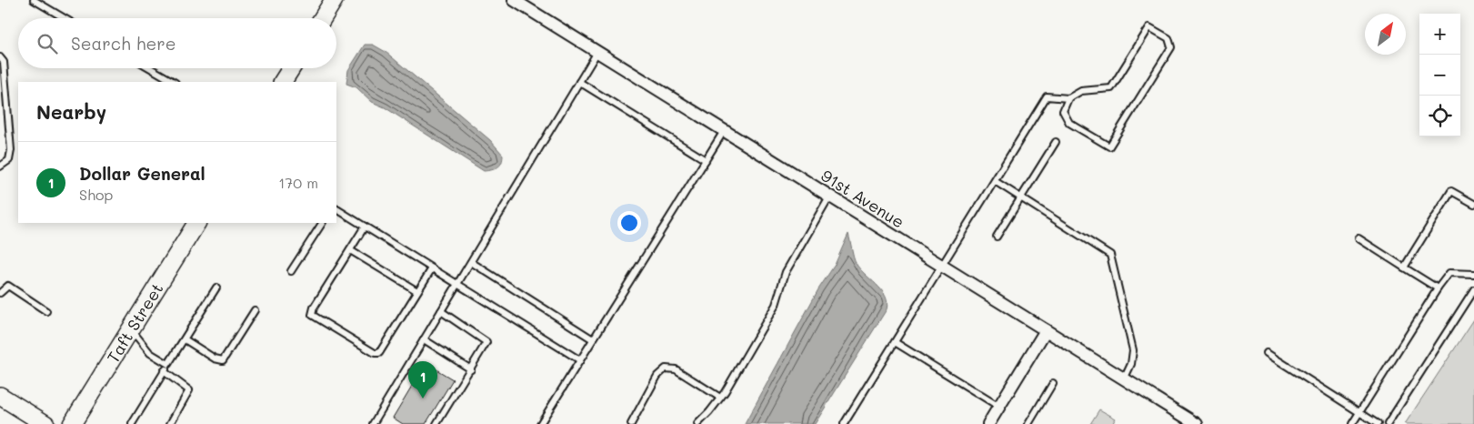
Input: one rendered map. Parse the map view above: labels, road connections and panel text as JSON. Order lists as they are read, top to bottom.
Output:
{
  "streets": {
    "main road": ["Taft Street"],
    "street": ["91st Avenue"]
  },
  "north": "top right",
  "page": {
    "map_buttons": ["+", "−"],
    "search": "Search here",
    "heading": "Nearby",
    "list": [
      {
        "mark": "1",
        "name": "Dollar General",
        "note": "Shop",
        "value": "170 m"
      }
    ],
    "pins": "1"
  }
}
